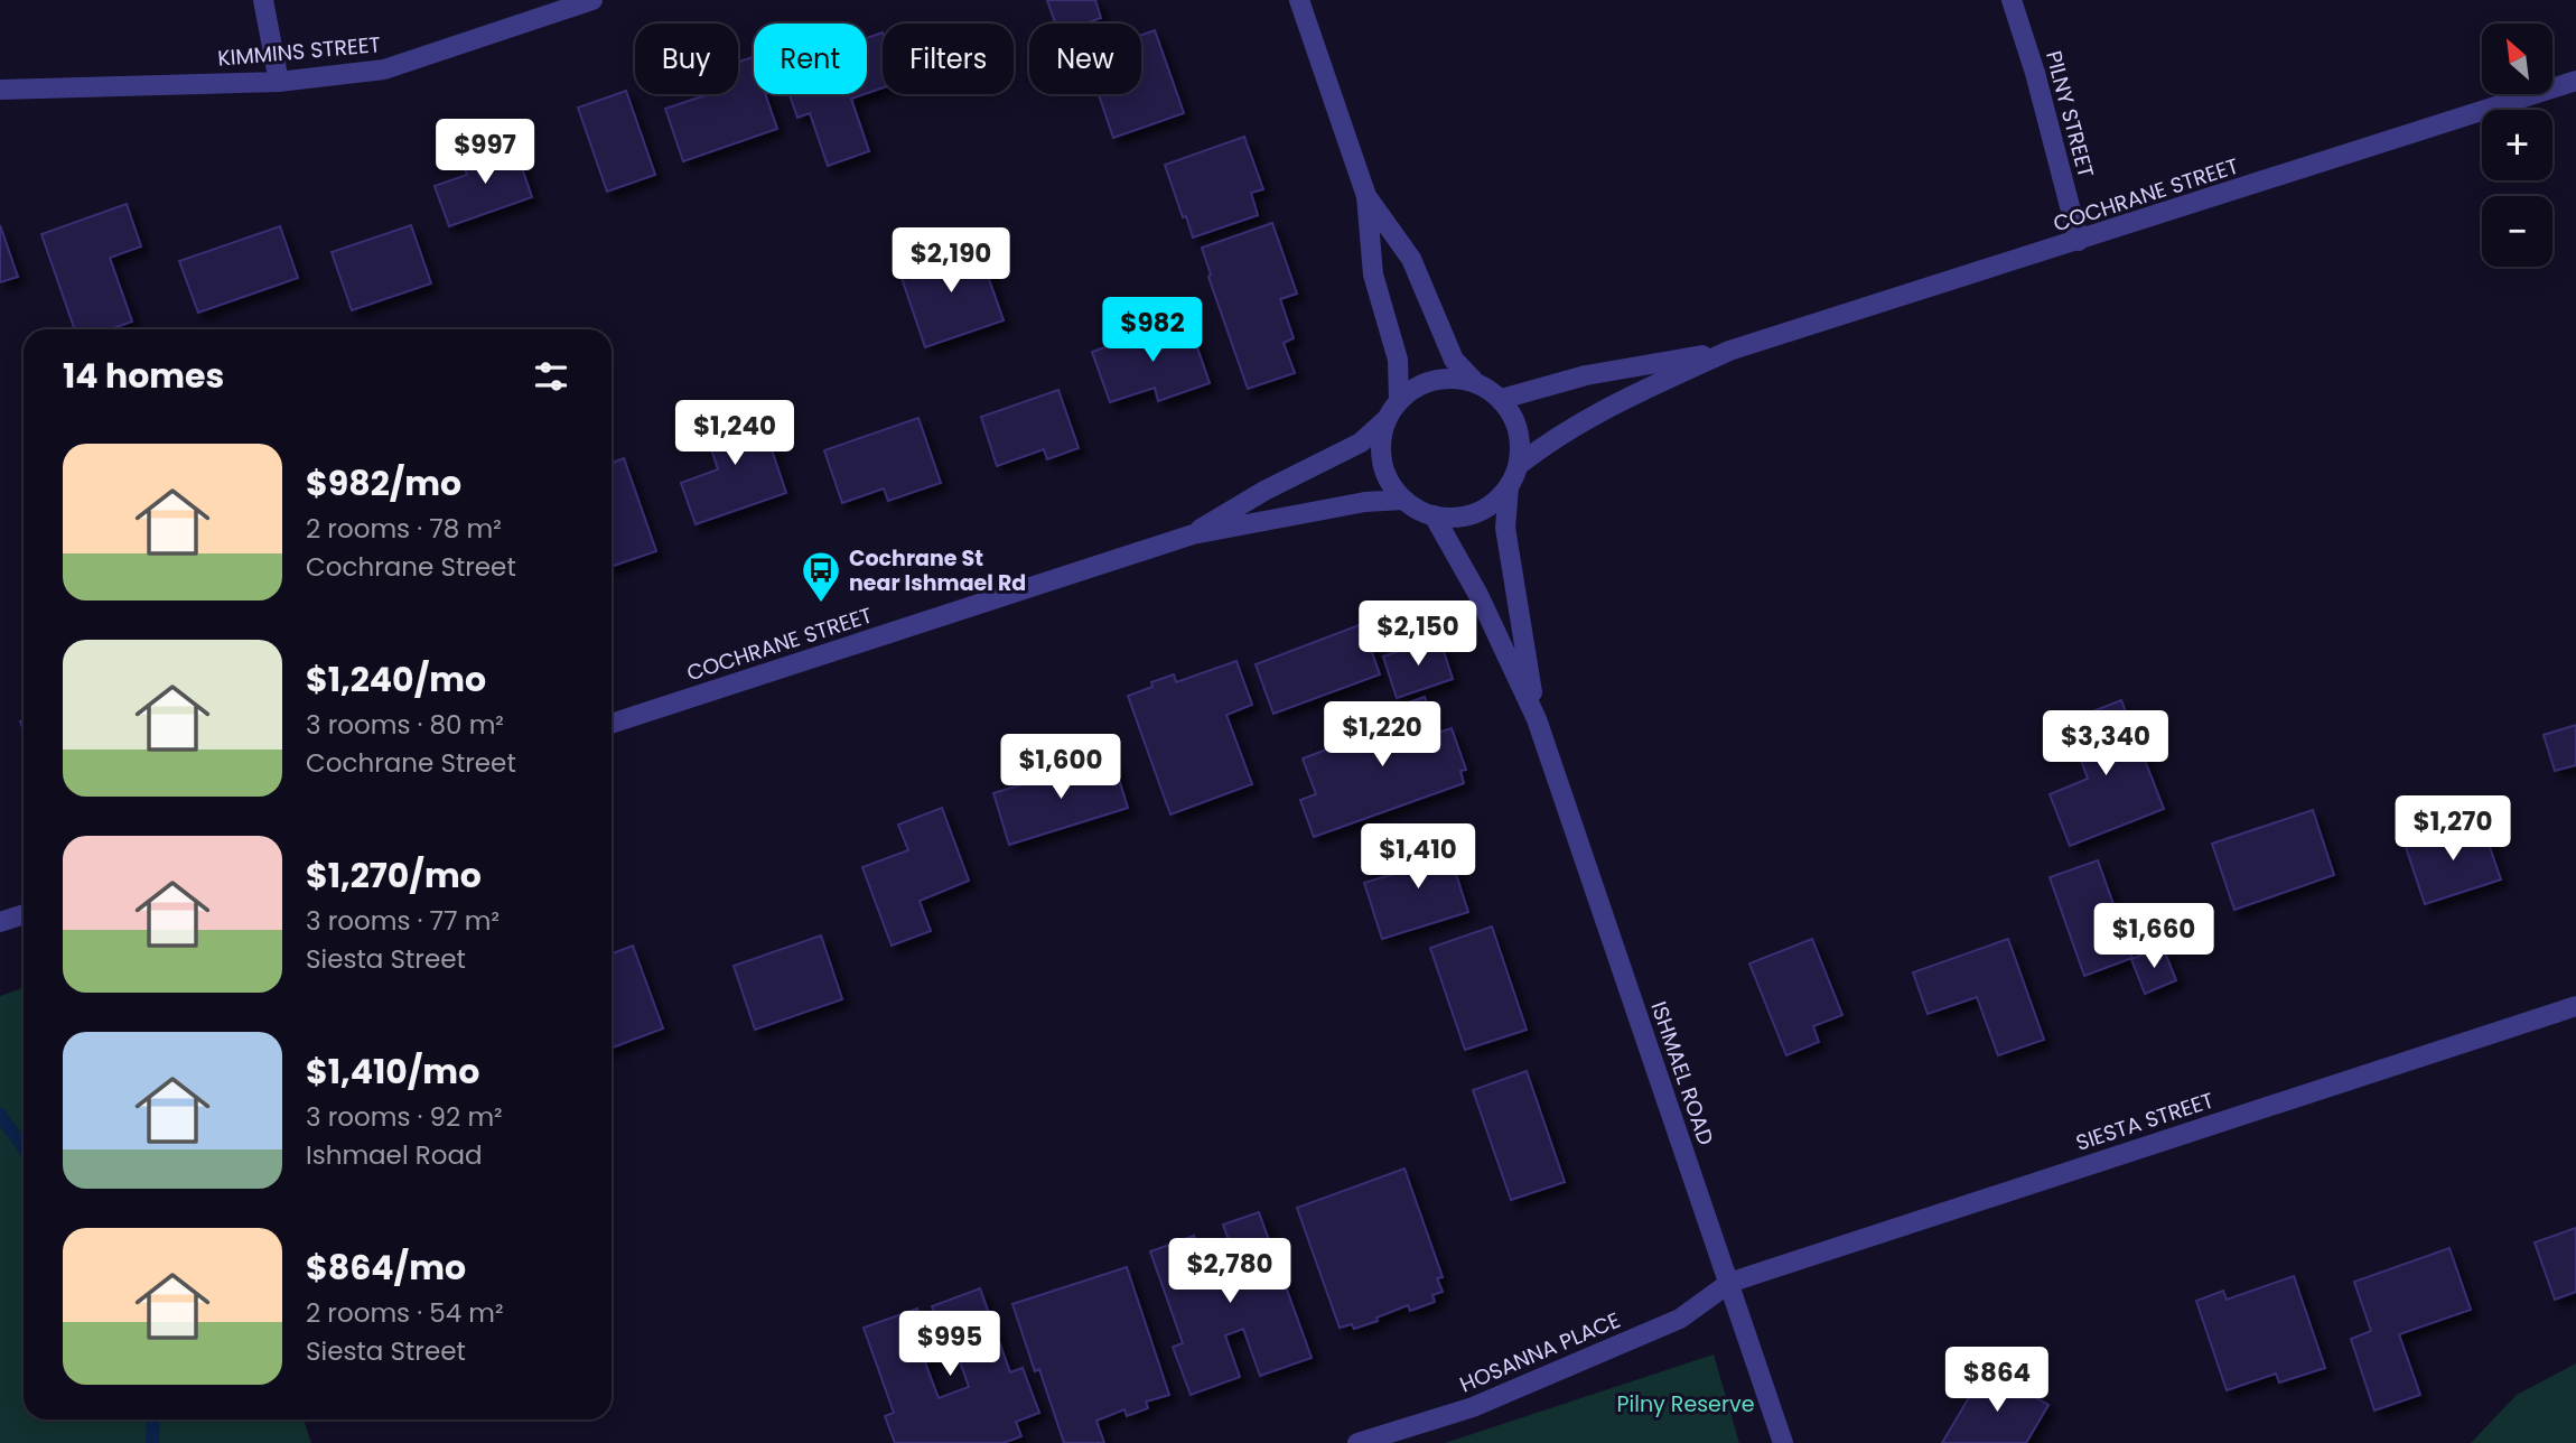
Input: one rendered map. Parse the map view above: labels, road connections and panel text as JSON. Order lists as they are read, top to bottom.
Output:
{
  "streets": {
    "street": [
      "KIMMINS STREET",
      "PILNY STREET",
      "COCHRANE STREET",
      "ISHMAEL ROAD",
      "SIESTA STREET",
      "HOSANNA PLACE"
    ]
  },
  "crossings": [
    ["PILNY STREET", "COCHRANE STREET"],
    ["COCHRANE STREET", "ISHMAEL ROAD"],
    ["ISHMAEL ROAD", "SIESTA STREET"],
    ["ISHMAEL ROAD", "HOSANNA PLACE"],
    ["SIESTA STREET", "HOSANNA PLACE"]
  ],
  "parks": ["Pilny Reserve"],
  "places": {
    "bus stop": ["Cochrane St near Ishmael Rd"]
  },
  "north": "top left",
  "page": {
    "map_buttons": ["+", "−"],
    "chip": [
      "Buy",
      "Rent",
      "Filters",
      "New"
    ],
    "price": [
      "$997",
      "$2,190",
      "$982",
      "$1,240",
      "$2,150",
      "$1,220",
      "$3,340",
      "$1,600",
      "$1,270",
      "$1,410",
      "$1,660",
      "$2,780",
      "$995",
      "$864"
    ],
    "heading": "14 homes",
    "list": [
      {
        "name": "$982/mo",
        "note": "2 rooms · 78 m² · Cochrane Street"
      },
      {
        "name": "$1,240/mo",
        "note": "3 rooms · 80 m² · Cochrane Street"
      },
      {
        "name": "$1,270/mo",
        "note": "3 rooms · 77 m² · Siesta Street"
      },
      {
        "name": "$1,410/mo",
        "note": "3 rooms · 92 m² · Ishmael Road"
      },
      {
        "name": "$864/mo",
        "note": "2 rooms · 54 m² · Siesta Street"
      }
    ]
  }
}
